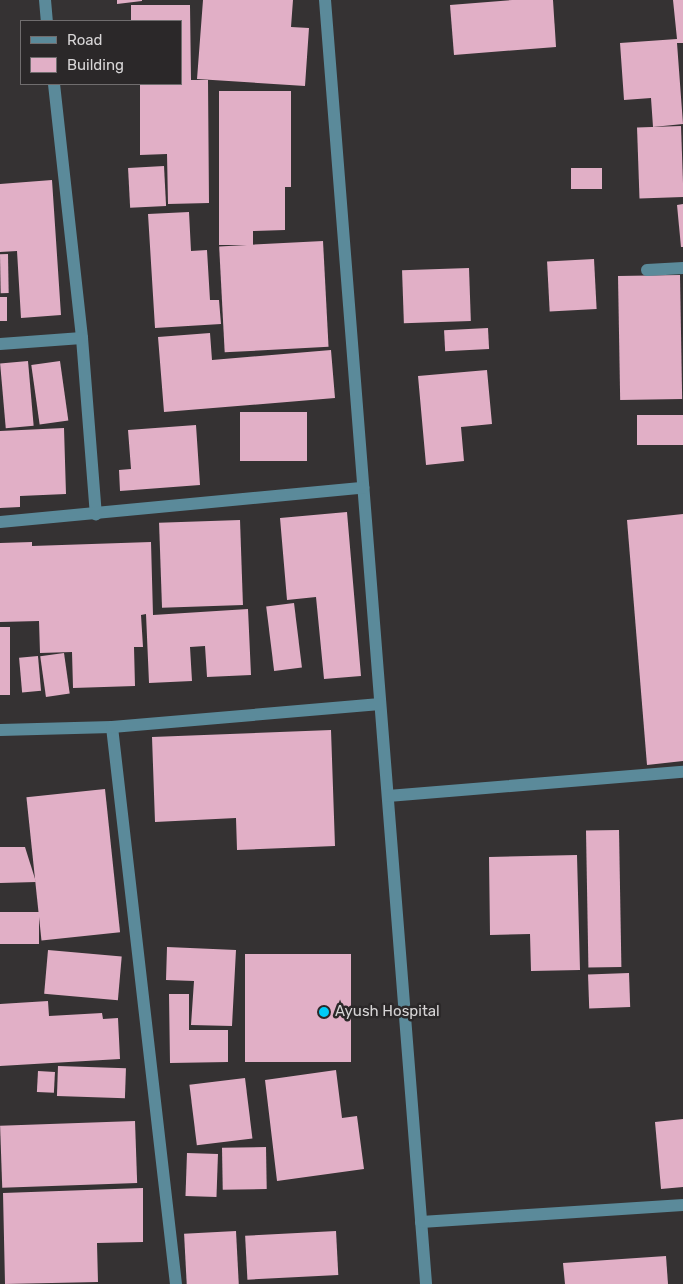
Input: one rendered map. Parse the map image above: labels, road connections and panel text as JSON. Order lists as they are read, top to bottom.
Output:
{
  "places": ["Ayush Hospital"],
  "legend": ["Road", "Building"]
}
